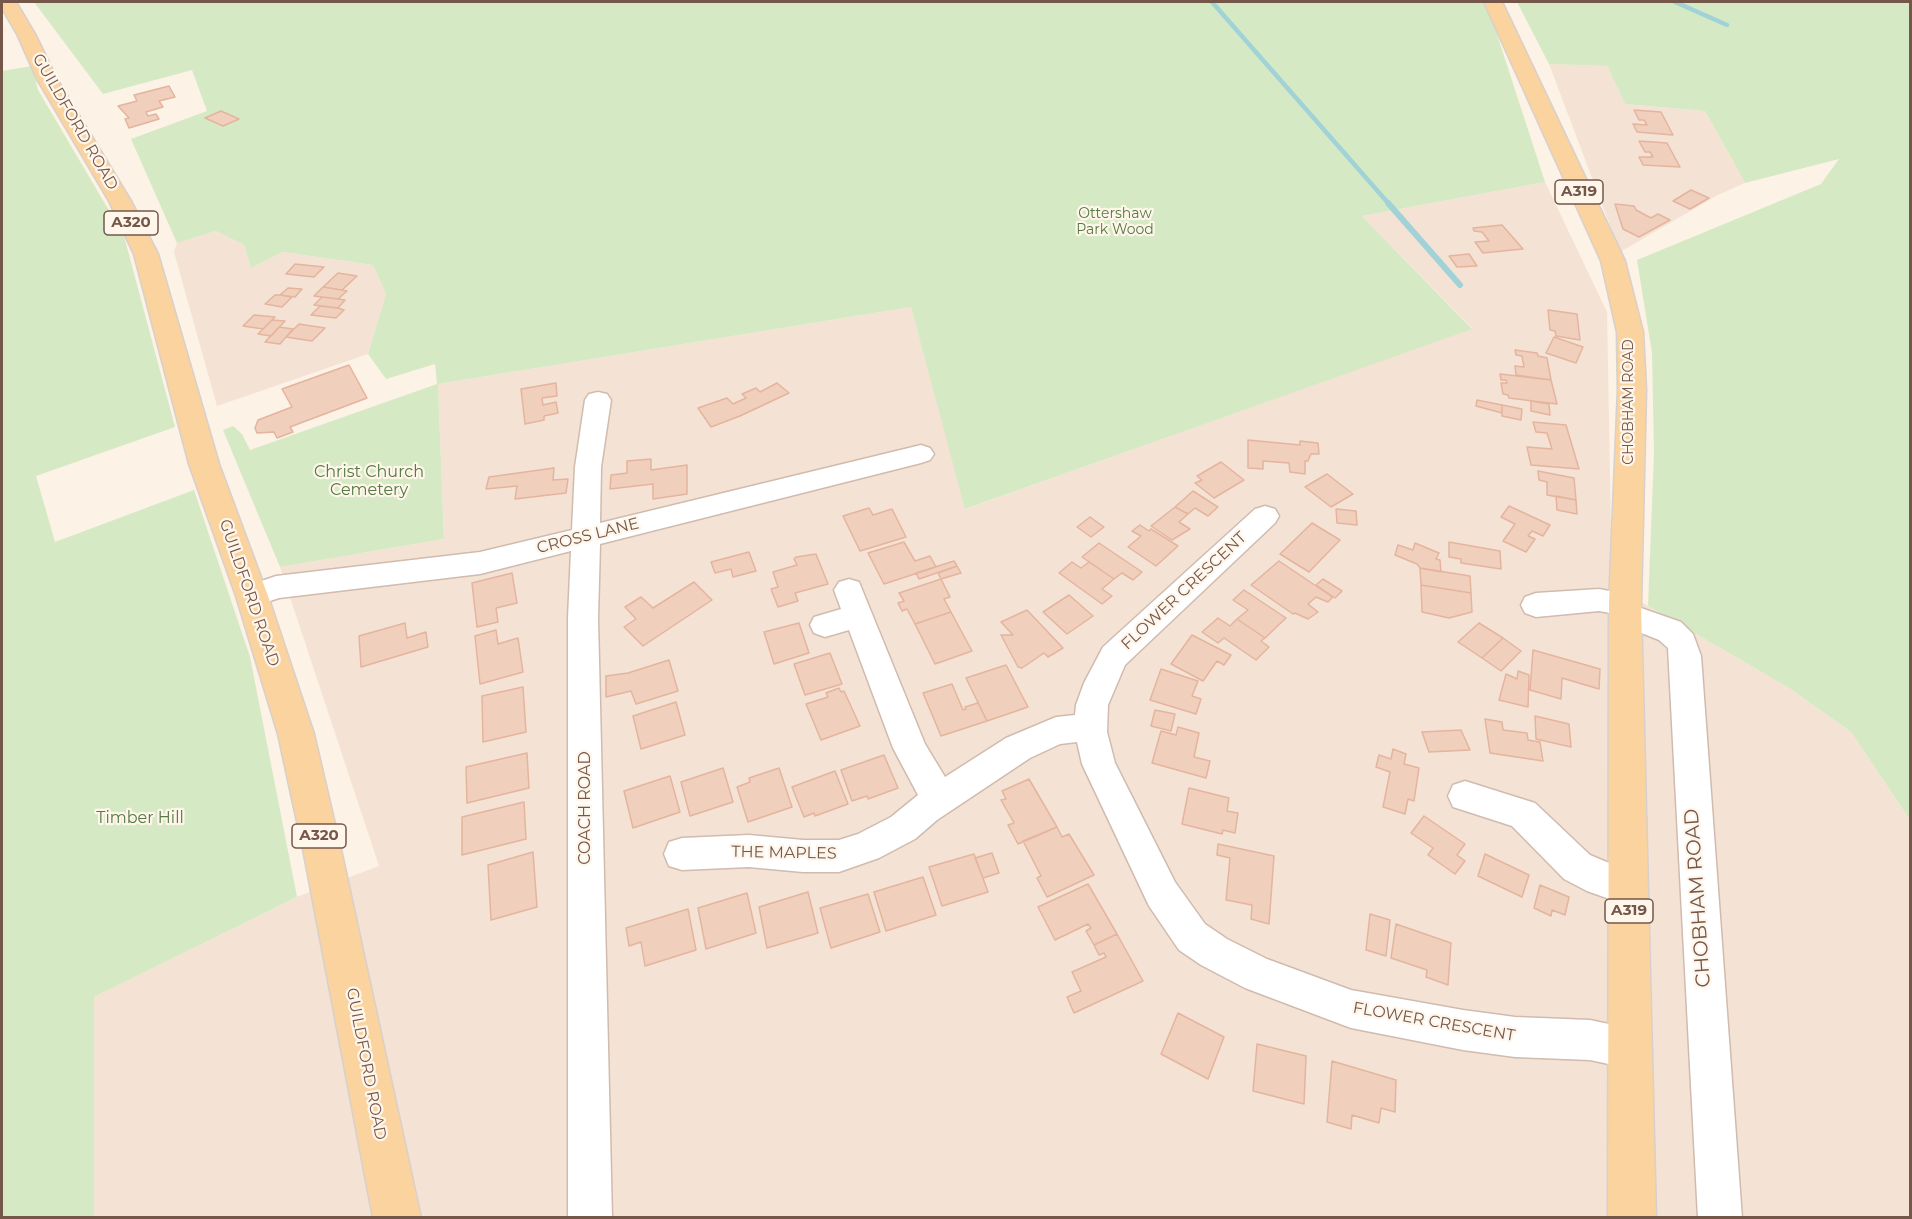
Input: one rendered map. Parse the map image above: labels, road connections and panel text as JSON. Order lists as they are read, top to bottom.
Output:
{
  "streets": {
    "main road": [
      "GUILDFORD ROAD",
      "A319",
      "A320",
      "CHOBHAM ROAD"
    ],
    "street": [
      "CROSS LANE",
      "FLOWER CRESCENT",
      "COACH ROAD",
      "THE MAPLES"
    ]
  },
  "crossings": [
    ["GUILDFORD ROAD", "CROSS LANE"],
    ["CHOBHAM ROAD", "FLOWER CRESCENT"],
    ["CROSS LANE", "COACH ROAD"],
    ["FLOWER CRESCENT", "THE MAPLES"]
  ],
  "parks": ["Ottershaw Park Wood", "Christ Church Cemetery", "Timber Hill"]
}
